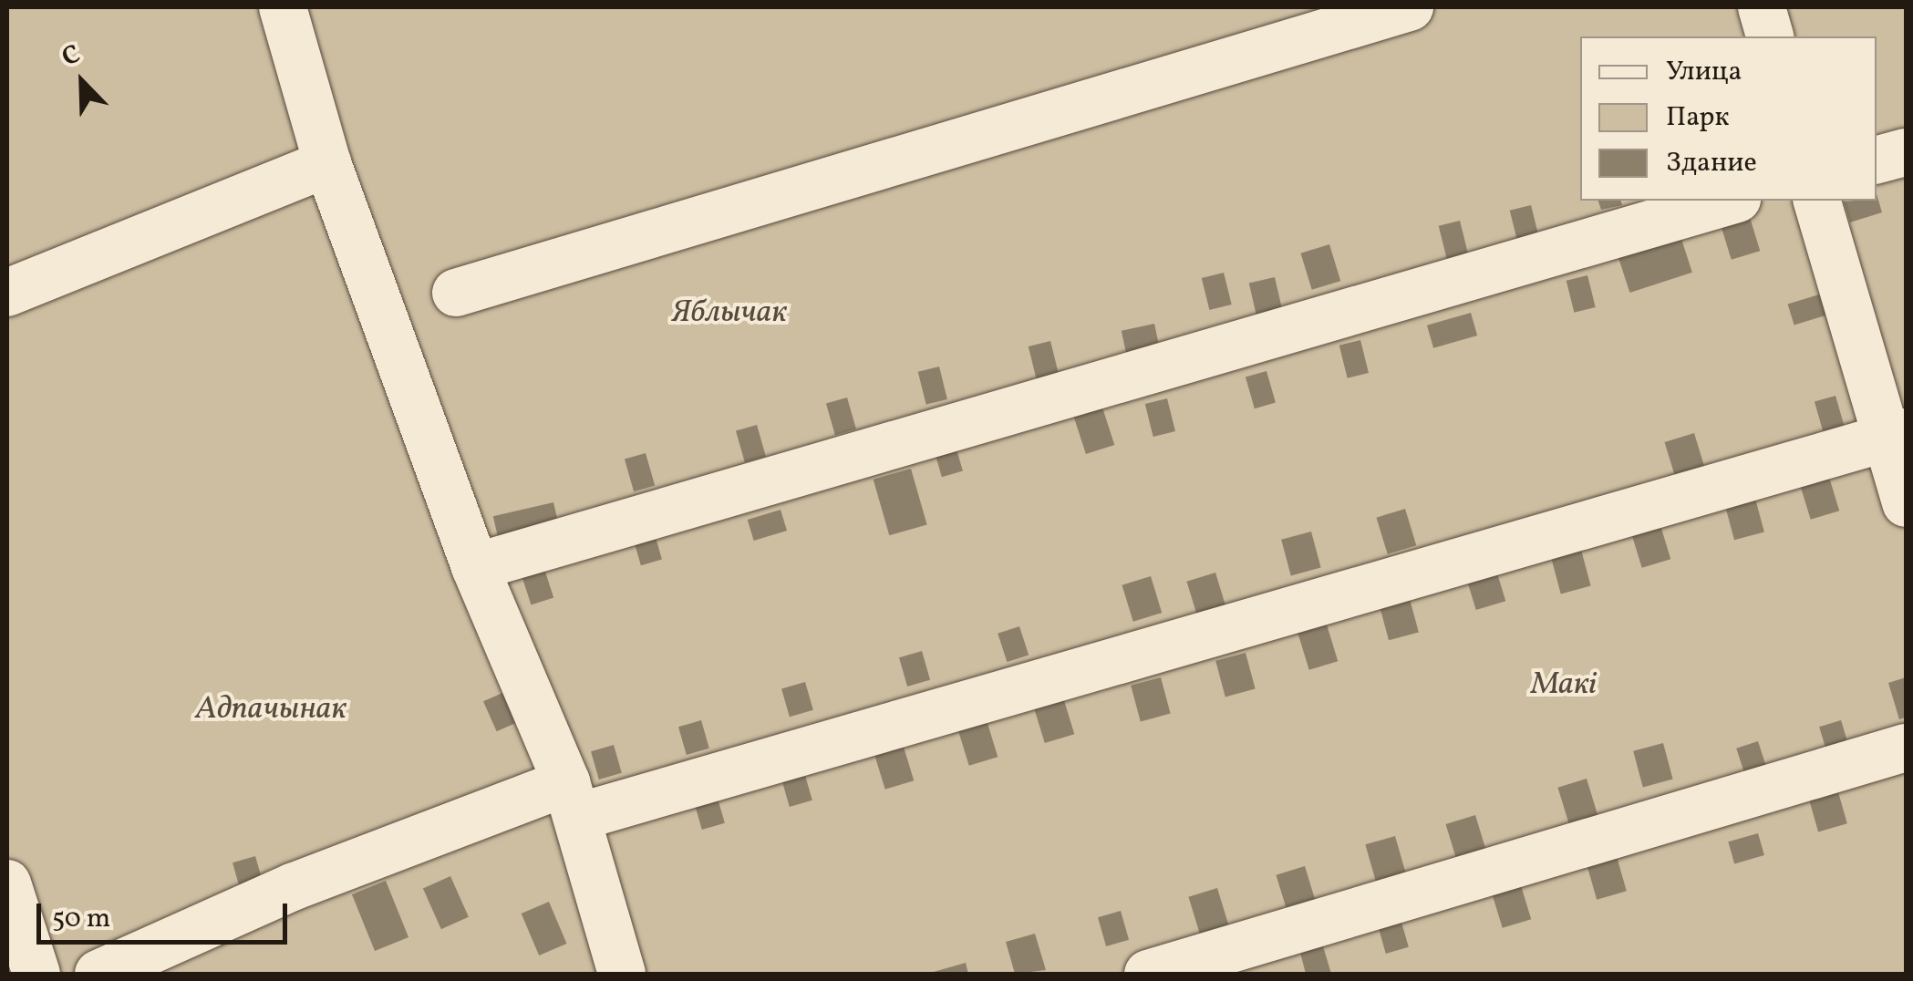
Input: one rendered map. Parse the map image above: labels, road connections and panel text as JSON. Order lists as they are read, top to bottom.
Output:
{
  "parks": ["Яблычак", "Макі", "Адпачынак"],
  "legend": ["Улица", "Парк", "Здание"],
  "scale_bar": "50 m",
  "north": "top left"
}
